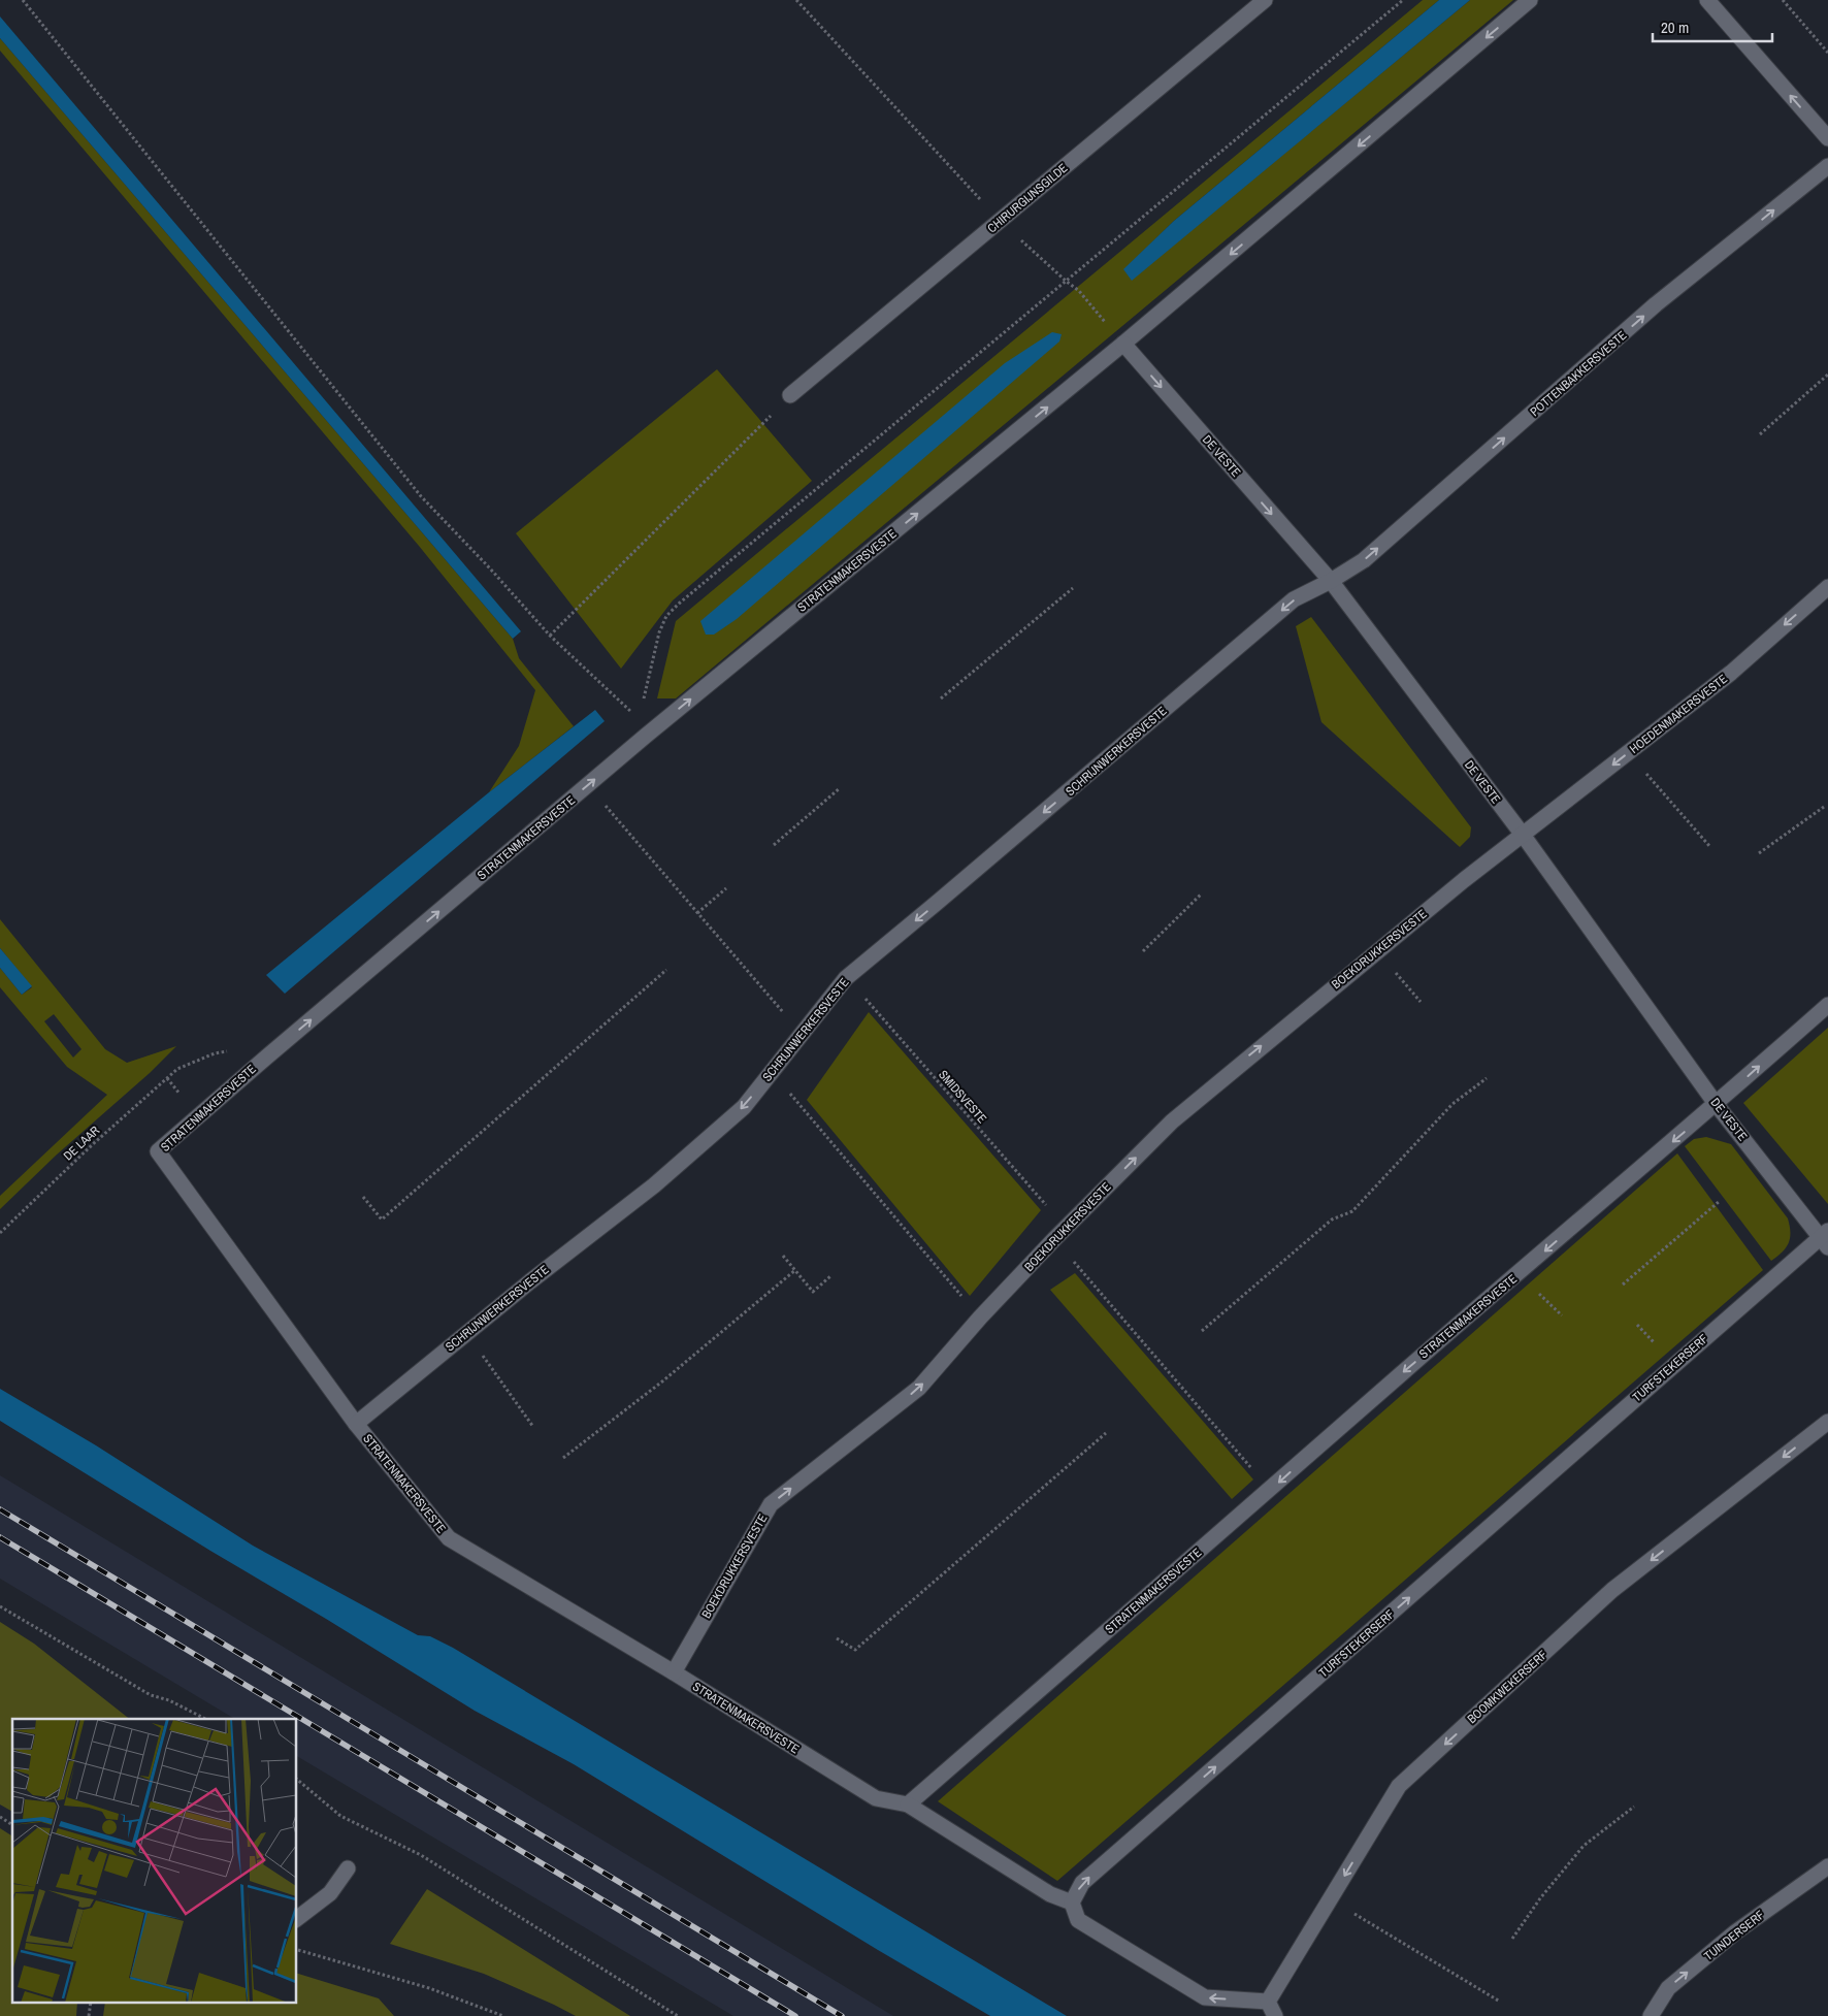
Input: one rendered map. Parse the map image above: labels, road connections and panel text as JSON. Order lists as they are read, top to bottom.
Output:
{
  "streets": {
    "street": [
      "CHIRURGIJNSGILDE",
      "POTTENBAKKERSVESTE",
      "DE VESTE",
      "STRATENMAKERSVESTE",
      "HOEDENMAKERSVESTE",
      "SCHRIJNWERKERSVESTE",
      "BOEKDRUKKERSVESTE",
      "TURFSTEKERSERF",
      "BOOMKWEKERSERF",
      "TUINDERSERF"
    ],
    "path": ["SMIDSVESTE", "DE LAAR"]
  },
  "crossings": [
    ["POTTENBAKKERSVESTE", "DE VESTE"],
    ["POTTENBAKKERSVESTE", "SCHRIJNWERKERSVESTE"],
    ["DE VESTE", "STRATENMAKERSVESTE"],
    ["DE VESTE", "HOEDENMAKERSVESTE"],
    ["DE VESTE", "SCHRIJNWERKERSVESTE"],
    ["DE VESTE", "BOEKDRUKKERSVESTE"],
    ["DE VESTE", "TURFSTEKERSERF"],
    ["STRATENMAKERSVESTE", "SCHRIJNWERKERSVESTE"],
    ["STRATENMAKERSVESTE", "BOEKDRUKKERSVESTE"],
    ["HOEDENMAKERSVESTE", "BOEKDRUKKERSVESTE"],
    ["SCHRIJNWERKERSVESTE", "SMIDSVESTE"],
    ["BOEKDRUKKERSVESTE", "SMIDSVESTE"]
  ],
  "one_way": [
    "POTTENBAKKERSVESTE",
    "HOEDENMAKERSVESTE",
    "SCHRIJNWERKERSVESTE",
    "BOEKDRUKKERSVESTE",
    "TURFSTEKERSERF",
    "BOOMKWEKERSERF",
    "TUINDERSERF"
  ],
  "scale_bar": "20 m"
}
